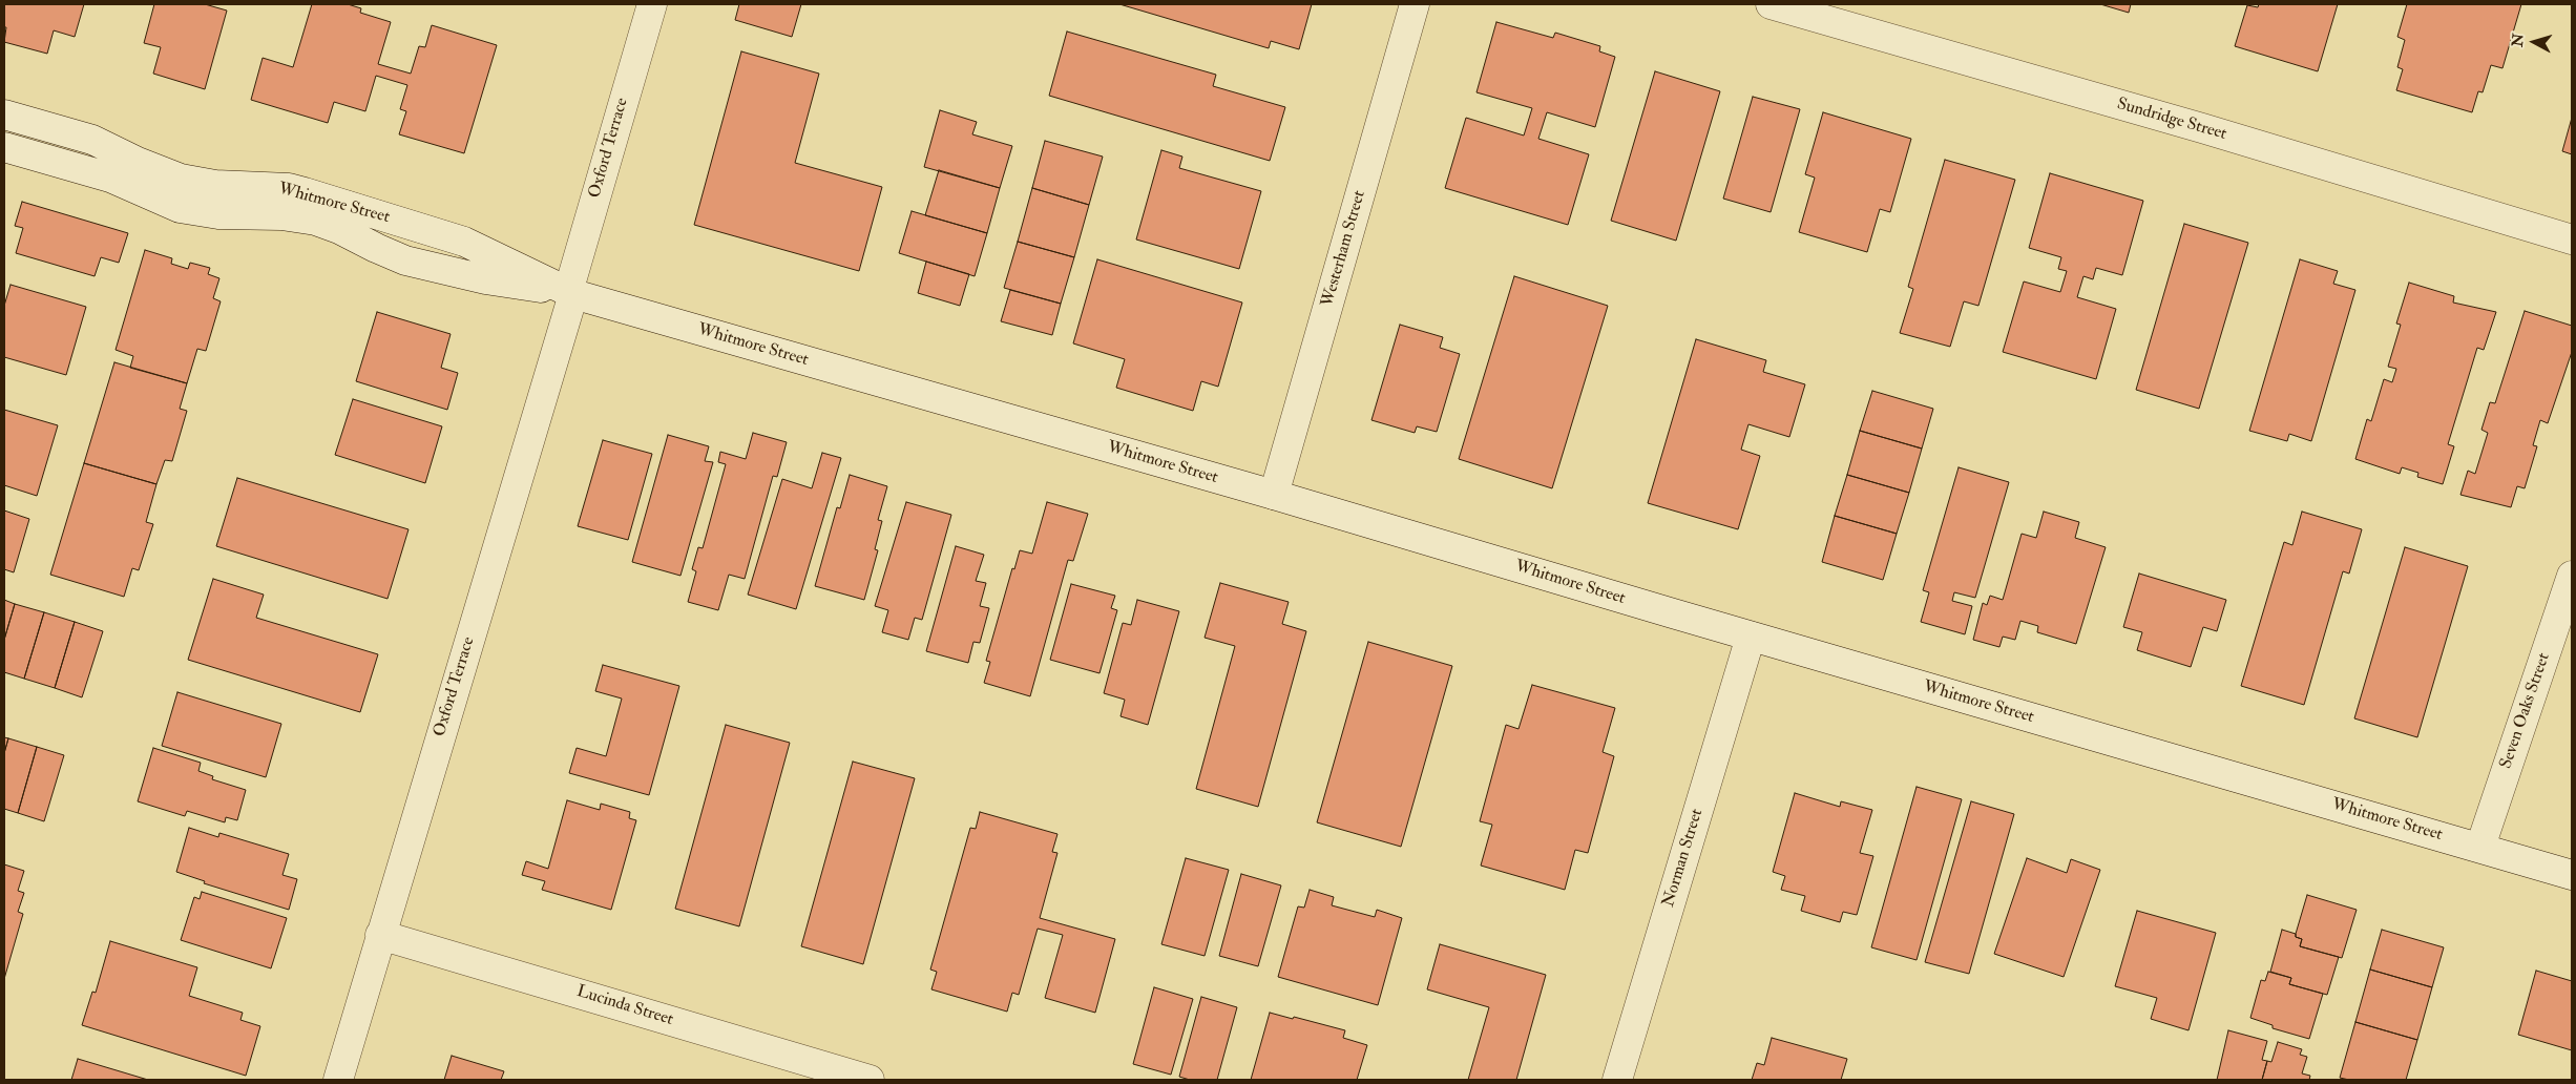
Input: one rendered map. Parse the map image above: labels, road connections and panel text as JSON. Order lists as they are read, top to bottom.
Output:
{
  "streets": {
    "street": [
      "Sundridge Street",
      "Oxford Terrace",
      "Whitmore Street",
      "Westerham Street",
      "Seven Oaks Street",
      "Norman Street",
      "Lucinda Street"
    ]
  },
  "crossings": [
    ["Oxford Terrace", "Whitmore Street"],
    ["Oxford Terrace", "Lucinda Street"],
    ["Whitmore Street", "Westerham Street"],
    ["Whitmore Street", "Seven Oaks Street"],
    ["Whitmore Street", "Norman Street"]
  ],
  "north": "left"
}
